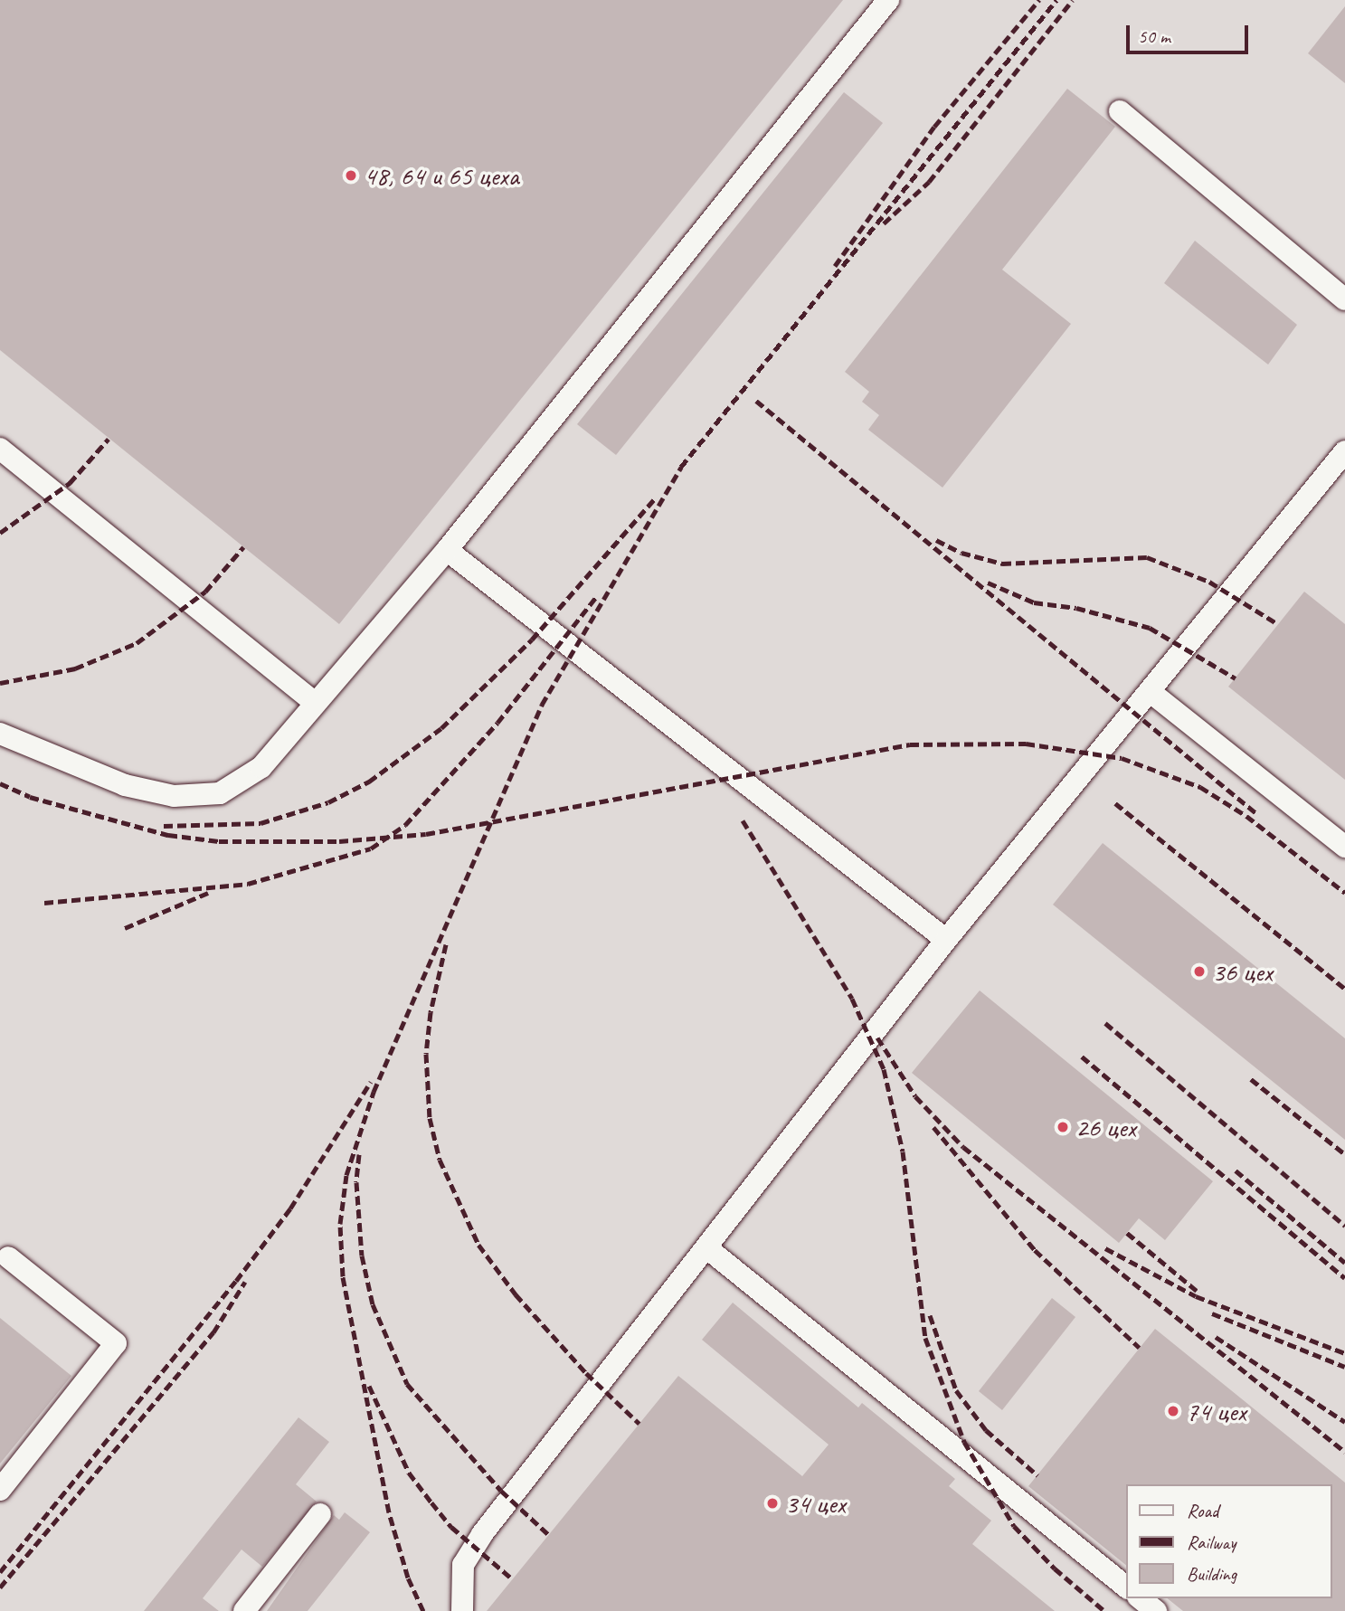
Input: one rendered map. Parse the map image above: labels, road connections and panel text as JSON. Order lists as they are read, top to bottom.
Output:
{
  "places": [
    "48, 64 и 65 цеха",
    "36 цех",
    "26 цех",
    "74 цех",
    "34 цех"
  ],
  "legend": ["Road", "Railway", "Building"],
  "scale_bar": "50 m"
}
